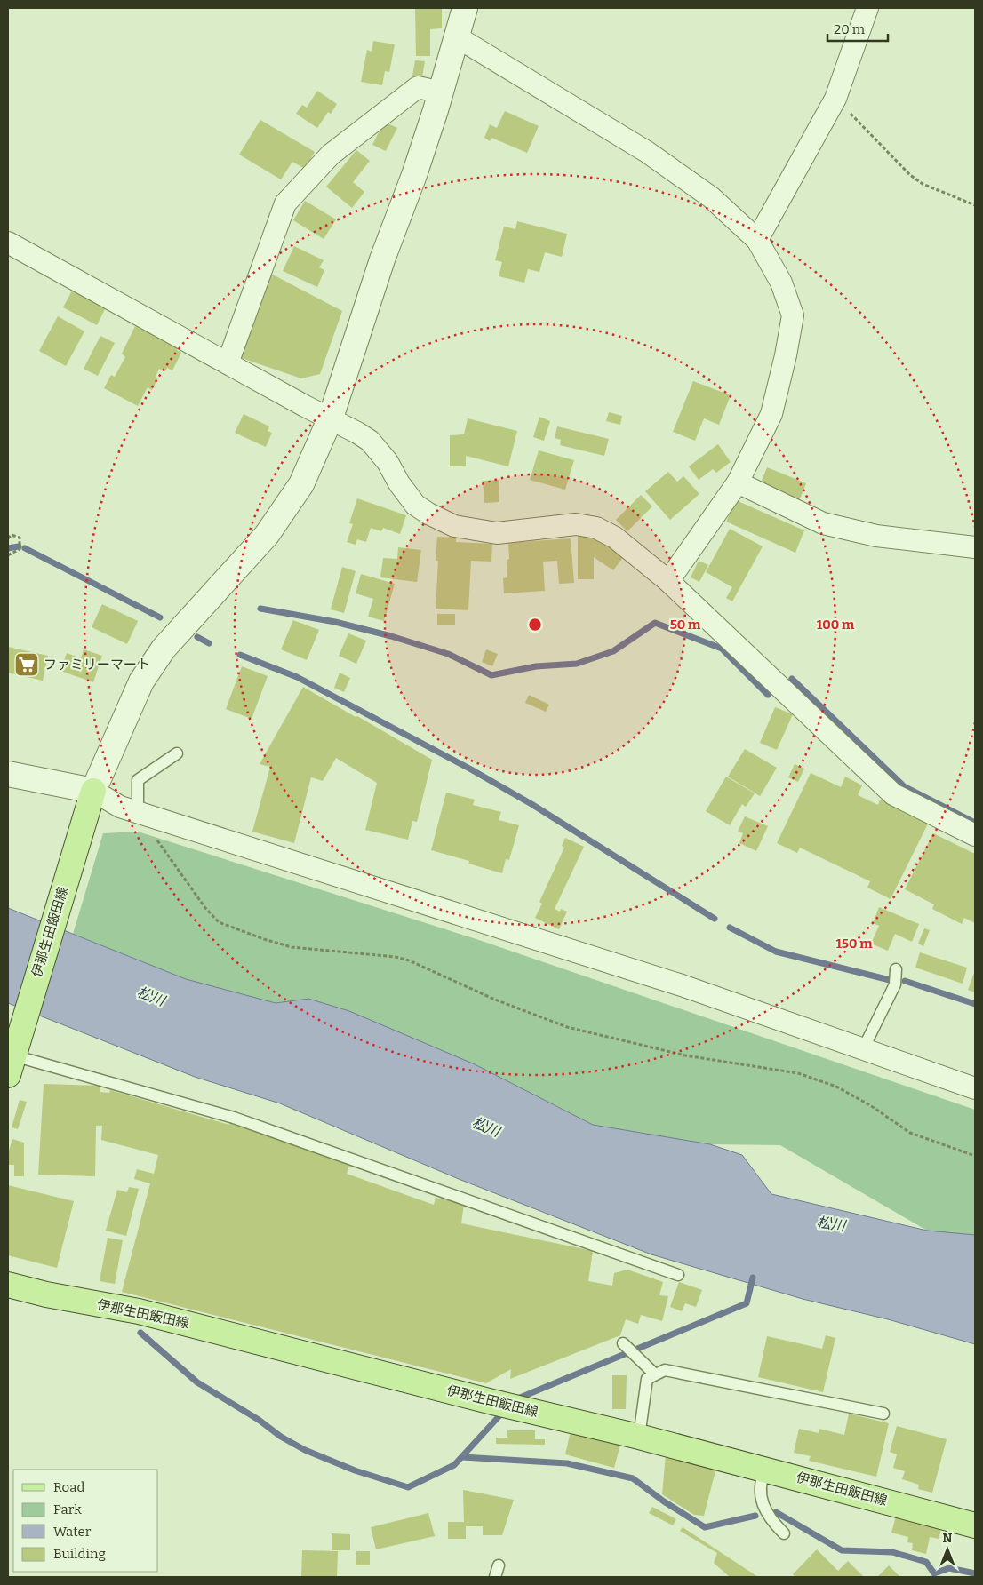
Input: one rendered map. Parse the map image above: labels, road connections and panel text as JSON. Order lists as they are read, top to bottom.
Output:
{
  "streets": {
    "main road": ["伊那生田飯田線"]
  },
  "water": ["松川"],
  "places": {
    "supermarket": ["ファミリーマート"]
  },
  "legend": [
    "Road",
    "Park",
    "Water",
    "Building"
  ],
  "scale_bar": "20 m",
  "north": "top",
  "rings": ["50 m", "100 m", "150 m"]
}
